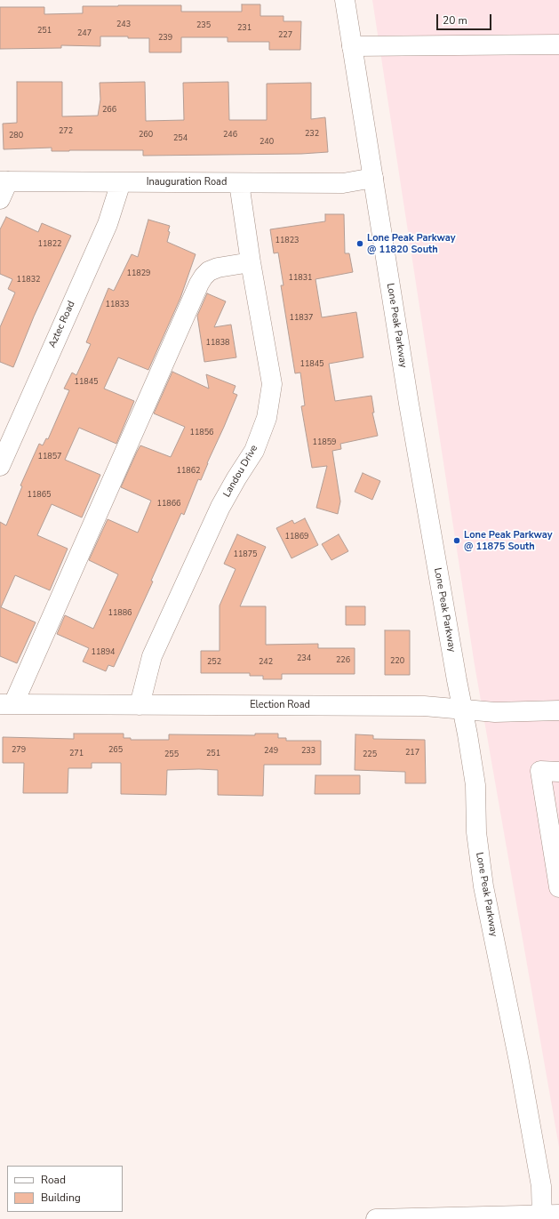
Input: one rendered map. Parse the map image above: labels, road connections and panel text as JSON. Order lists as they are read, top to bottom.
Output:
{
  "streets": {
    "street": [
      "Inauguration Road",
      "Aztec Road",
      "Lone Peak Parkway",
      "Landou Drive",
      "Election Road"
    ]
  },
  "crossings": [
    ["Inauguration Road", "Aztec Road"],
    ["Inauguration Road", "Lone Peak Parkway"],
    ["Inauguration Road", "Landou Drive"],
    ["Lone Peak Parkway", "Election Road"],
    ["Landou Drive", "Election Road"]
  ],
  "places": ["Lone Peak Parkway @ 11820 South", "Lone Peak Parkway @ 11875 South"],
  "house_numbers": [
    "243",
    "235",
    "231",
    "251",
    "247",
    "227",
    "239",
    "266",
    "272",
    "232",
    "260",
    "246",
    "280",
    "254",
    "240",
    "11823",
    "11822",
    "11829",
    "11831",
    "11832",
    "11833",
    "11837",
    "11838",
    "11845",
    "11845",
    "11856",
    "11859",
    "11857",
    "11862",
    "11865",
    "11866",
    "11869",
    "11875",
    "11886",
    "11894",
    "234",
    "226",
    "220",
    "252",
    "242",
    "279",
    "265",
    "249",
    "233",
    "217",
    "271",
    "251",
    "255",
    "225"
  ],
  "legend": ["Road", "Building"],
  "scale_bar": "20 m"
}
